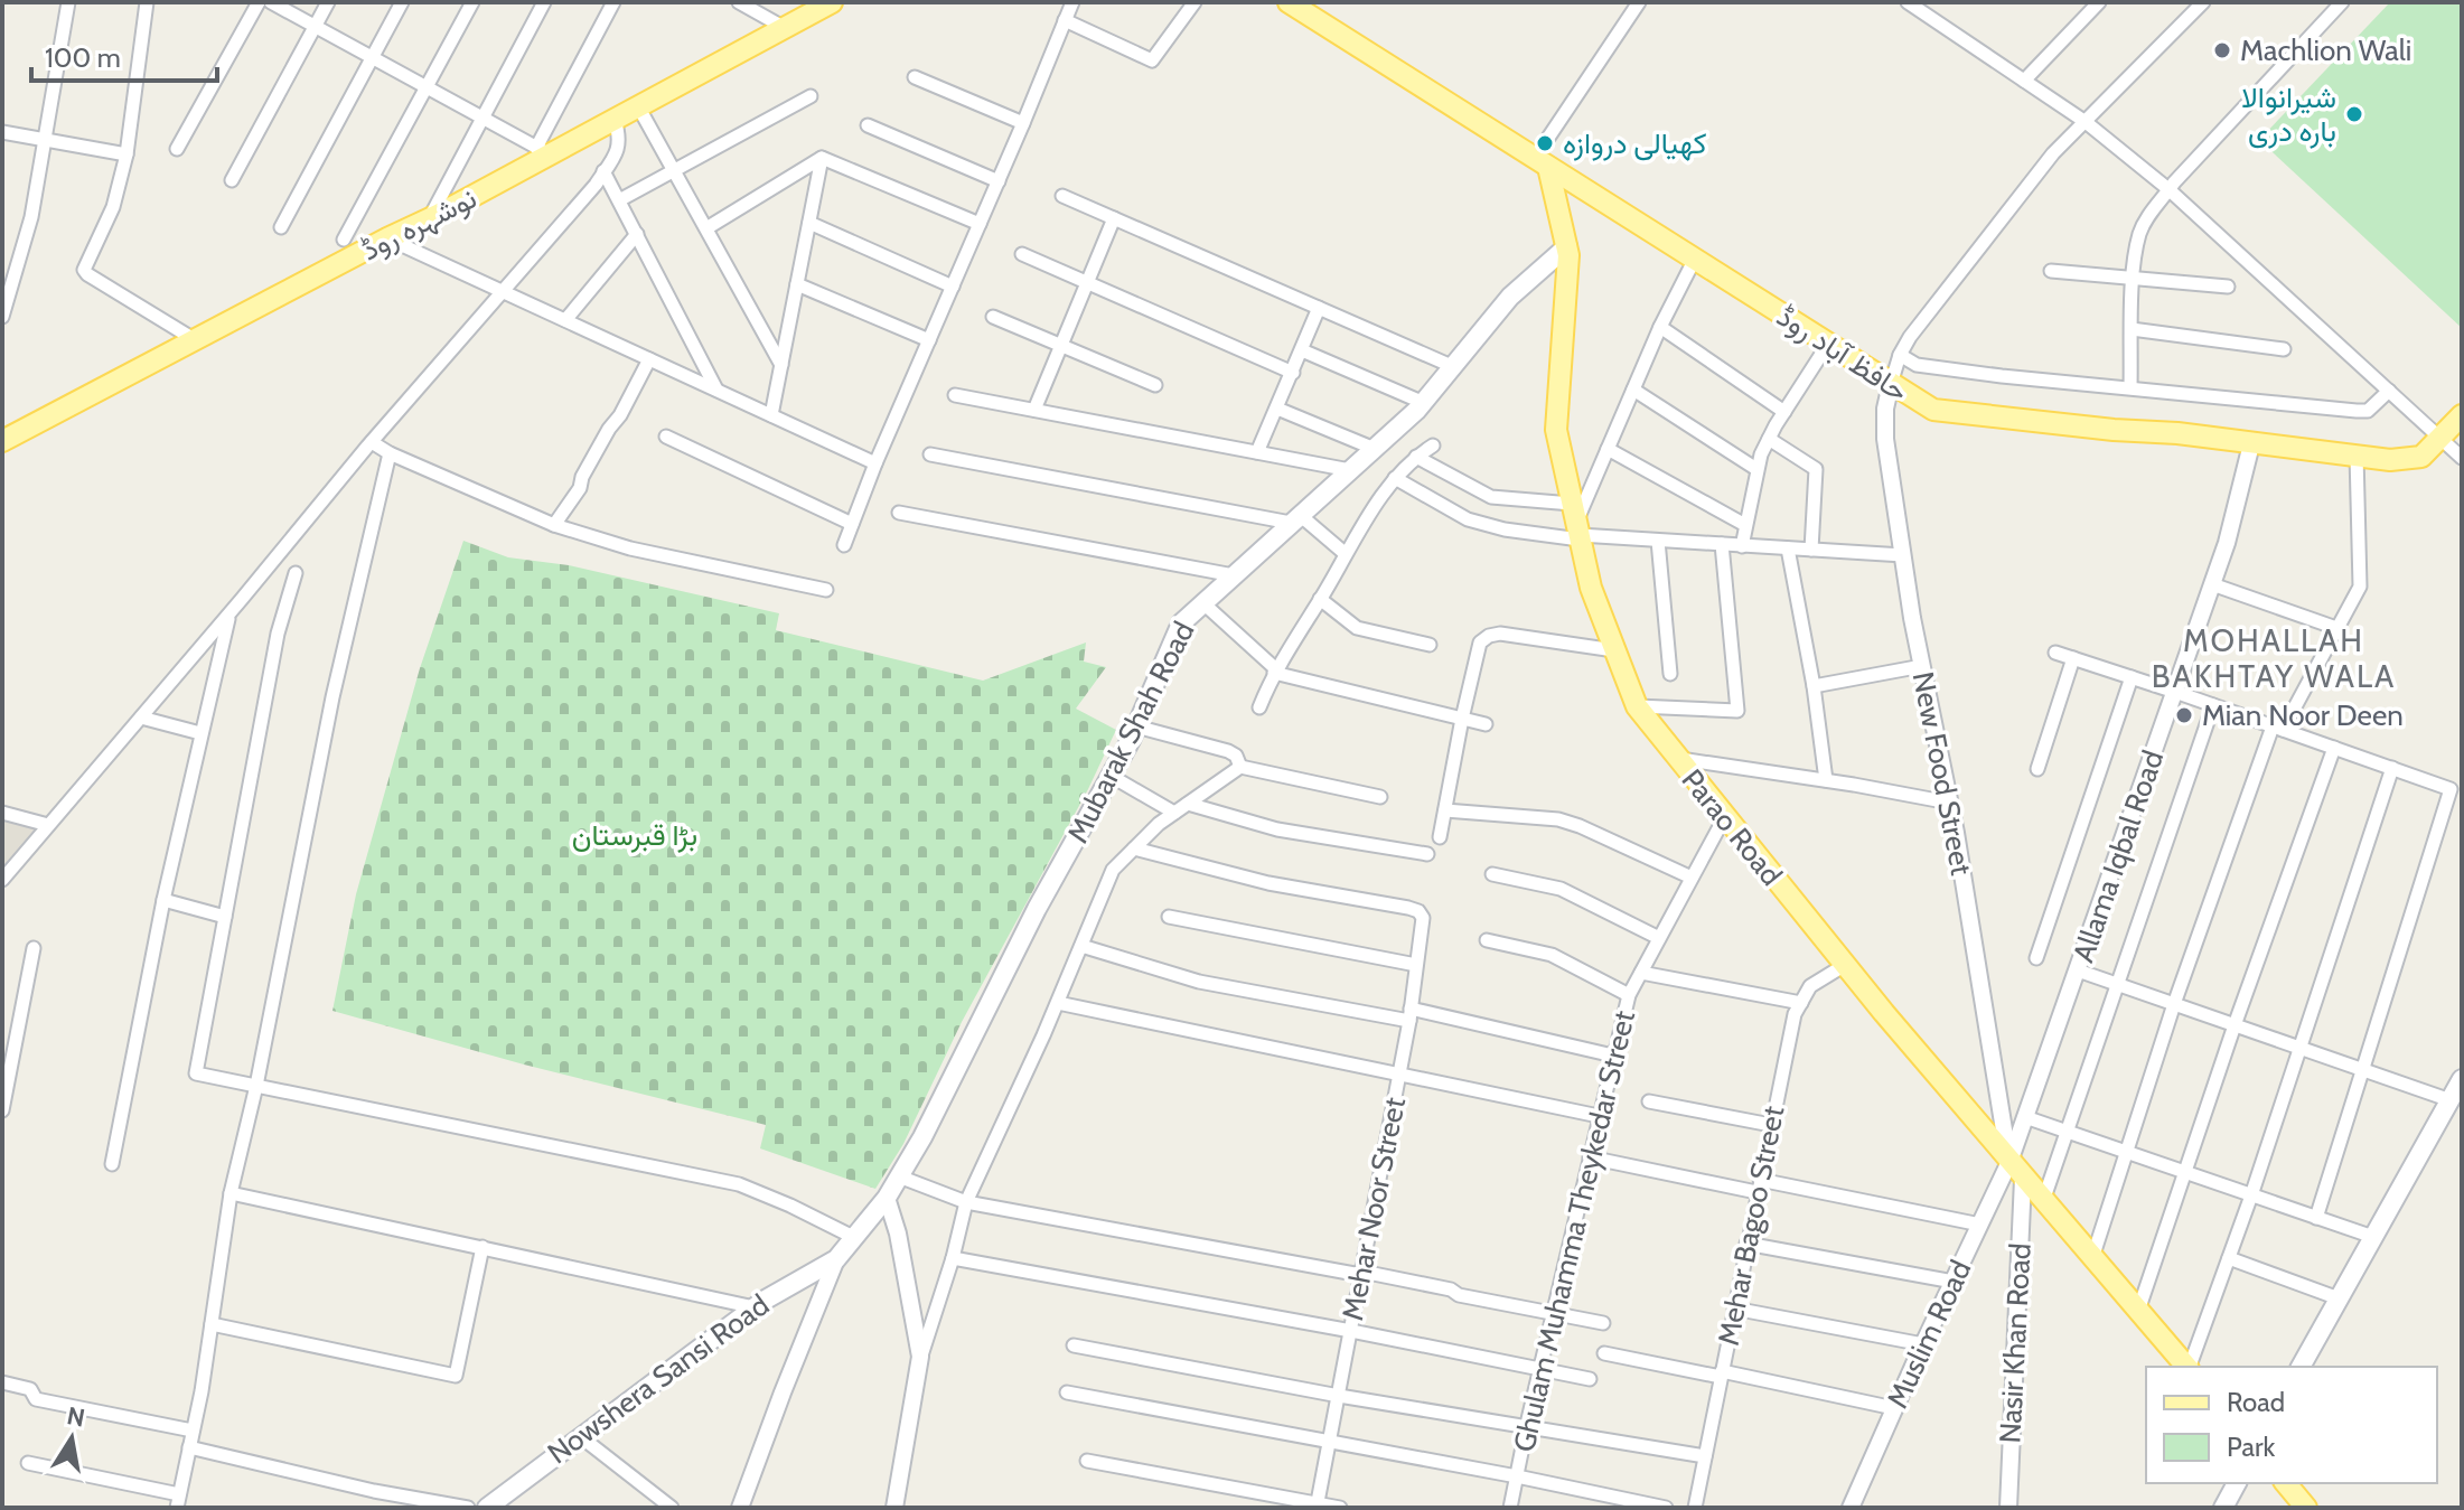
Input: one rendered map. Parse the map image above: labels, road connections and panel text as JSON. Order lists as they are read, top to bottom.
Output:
{
  "streets": {
    "main road": [
      "نوشہرہ روڈ",
      "حافظ آباد روڈ",
      "Mubarak Shah Road",
      "Parao Road",
      "Nowshera Sansi Road"
    ],
    "street": [
      "New Food Street",
      "Allama Iqbal Road",
      "Mehar Noor Street",
      "Mehar Bagoo Street",
      "Ghulam Muhamma Theykedar Street",
      "Muslim Road",
      "Nasir Khan Road"
    ]
  },
  "crossings": [
    ["حافظ آباد روڈ", "New Food Street"],
    ["حافظ آباد روڈ", "Parao Road"],
    ["حافظ آباد روڈ", "Allama Iqbal Road"],
    ["Mubarak Shah Road", "Parao Road"],
    ["Mubarak Shah Road", "Nowshera Sansi Road"],
    ["New Food Street", "Parao Road"],
    ["New Food Street", "Allama Iqbal Road"],
    ["New Food Street", "Muslim Road"],
    ["New Food Street", "Nasir Khan Road"],
    ["Parao Road", "Allama Iqbal Road"],
    ["Parao Road", "Mehar Bagoo Street"],
    ["Parao Road", "Ghulam Muhamma Theykedar Street"],
    ["Parao Road", "Muslim Road"],
    ["Parao Road", "Nasir Khan Road"],
    ["Allama Iqbal Road", "Muslim Road"],
    ["Allama Iqbal Road", "Nasir Khan Road"],
    ["Muslim Road", "Nasir Khan Road"]
  ],
  "districts": ["MOHALLAH BAKHTAY WALA"],
  "parks": ["بڑا قبرستان"],
  "places": [
    "Machlion Wali",
    "شیرانوالا بارہ دری",
    "کھیالی دروازہ",
    "Mian Noor Deen"
  ],
  "legend": ["Road", "Park"],
  "scale_bar": "100 m",
  "north": "top"
}
